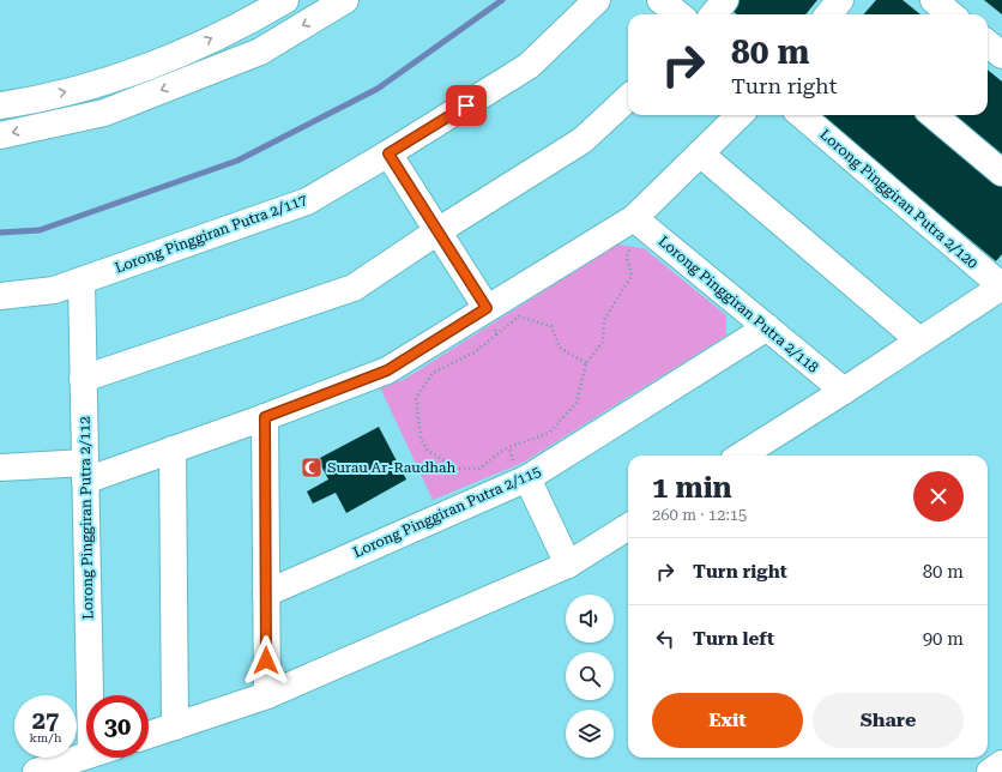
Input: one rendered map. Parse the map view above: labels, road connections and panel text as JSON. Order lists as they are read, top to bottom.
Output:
{
  "streets": {
    "street": [
      "Lorong Pinggiran Putra 2/120",
      "Lorong Pinggiran Putra 2/117",
      "Lorong Pinggiran Putra 2/118",
      "Lorong Pinggiran Putra 2/115",
      "Lorong Pinggiran Putra 2/112"
    ]
  },
  "crossings": [
    ["Lorong Pinggiran Putra 2/117", "Lorong Pinggiran Putra 2/112"],
    ["Lorong Pinggiran Putra 2/118", "Lorong Pinggiran Putra 2/115"]
  ],
  "places": {
    "mosque": ["Surau Ar-Raudhah"]
  },
  "page": {
    "turn": ["80 m", "Turn right"],
    "heading": ["1 min", "260 m · 12:15"],
    "list": [
      {
        "name": "Turn right",
        "value": "80 m"
      },
      {
        "name": "Turn left",
        "value": "90 m"
      }
    ],
    "buttons": ["Exit", "Share"],
    "speed": "27 km/h",
    "limit": "30"
  }
}
